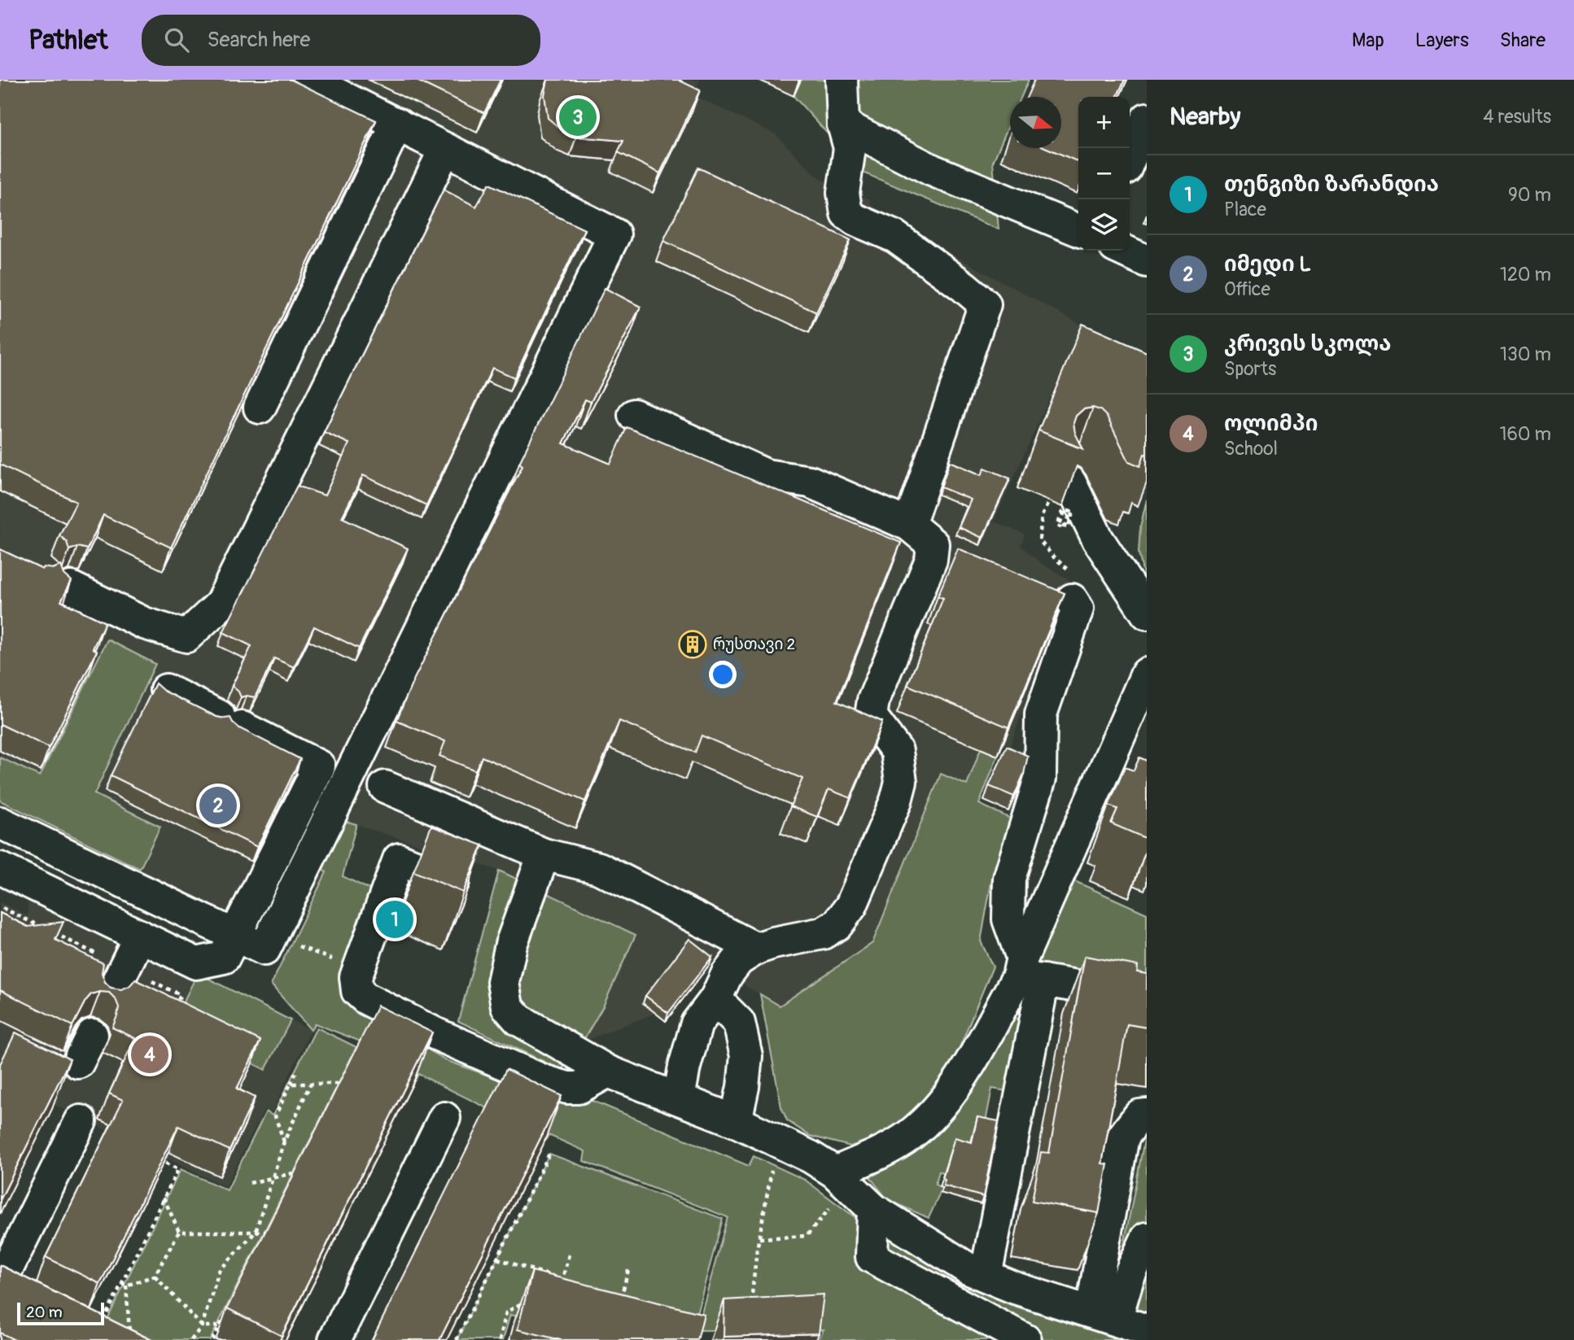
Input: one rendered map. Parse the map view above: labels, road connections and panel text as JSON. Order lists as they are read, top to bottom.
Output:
{
  "places": {
    "building": ["რუსთავი 2"]
  },
  "scale_bar": "20 m",
  "north": "right",
  "page": {
    "header": "Pathlet",
    "search": "Search here",
    "nav": ["Map", "Layers", "Share"],
    "heading": ["Nearby", "4 results"],
    "pins": [
      "3",
      "2",
      "1",
      "4"
    ],
    "map_buttons": ["+", "−"],
    "list": [
      {
        "mark": "1",
        "name": "თენგიზი ზარანდია",
        "note": "Place",
        "value": "90 m"
      },
      {
        "mark": "2",
        "name": "იმედი L",
        "note": "Office",
        "value": "120 m"
      },
      {
        "mark": "3",
        "name": "კრივის სკოლა",
        "note": "Sports",
        "value": "130 m"
      },
      {
        "mark": "4",
        "name": "ოლიმპი",
        "note": "School",
        "value": "160 m"
      }
    ],
    "scale": "20 m"
  }
}
